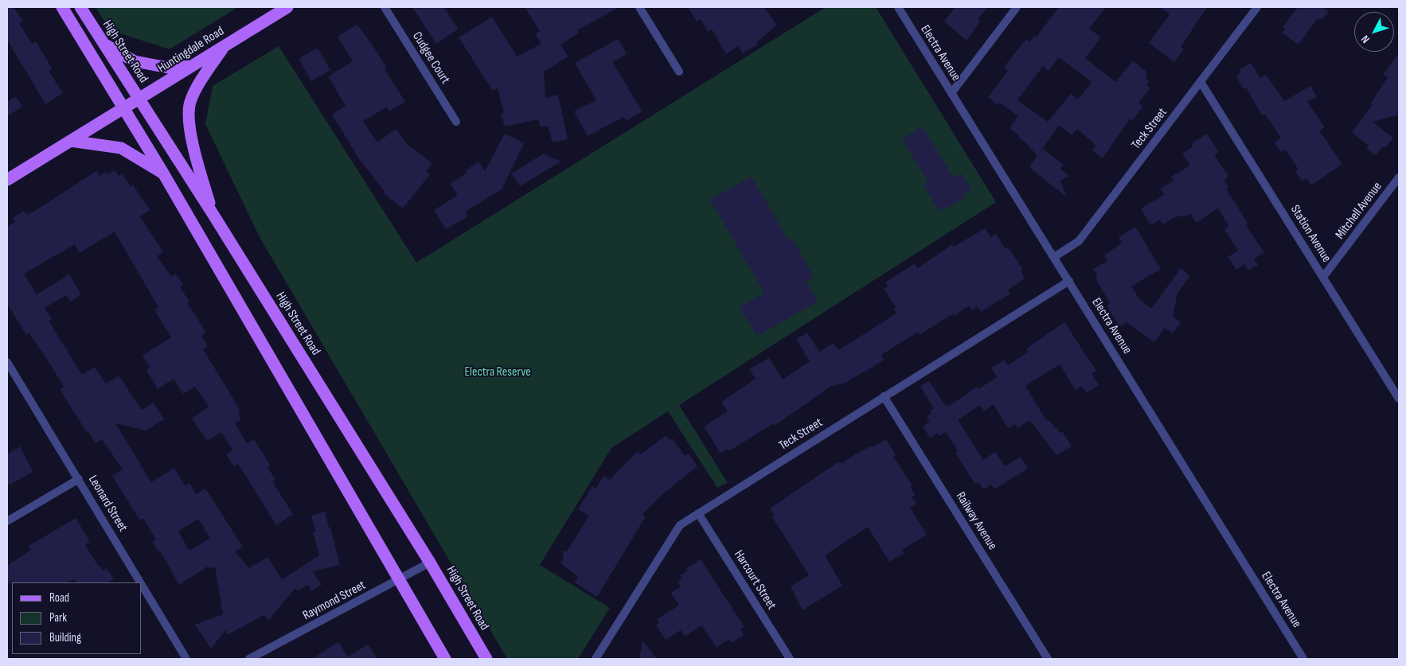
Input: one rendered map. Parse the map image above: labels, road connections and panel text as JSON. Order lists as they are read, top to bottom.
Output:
{
  "streets": {
    "main road": ["Huntingdale Road", "High Street Road"],
    "street": [
      "Electra Avenue",
      "Cudgee Court",
      "Teck Street",
      "Mitchell Avenue",
      "Station Avenue",
      "Leonard Street",
      "Railway Avenue",
      "Harcourt Street",
      "Raymond Street"
    ]
  },
  "crossings": [
    ["Huntingdale Road", "High Street Road"],
    ["High Street Road", "Raymond Street"],
    ["Electra Avenue", "Teck Street"],
    ["Teck Street", "Station Avenue"],
    ["Teck Street", "Railway Avenue"],
    ["Teck Street", "Harcourt Street"],
    ["Mitchell Avenue", "Station Avenue"]
  ],
  "parks": ["Electra Reserve"],
  "legend": ["Road", "Park", "Building"],
  "north": "bottom left"
}
